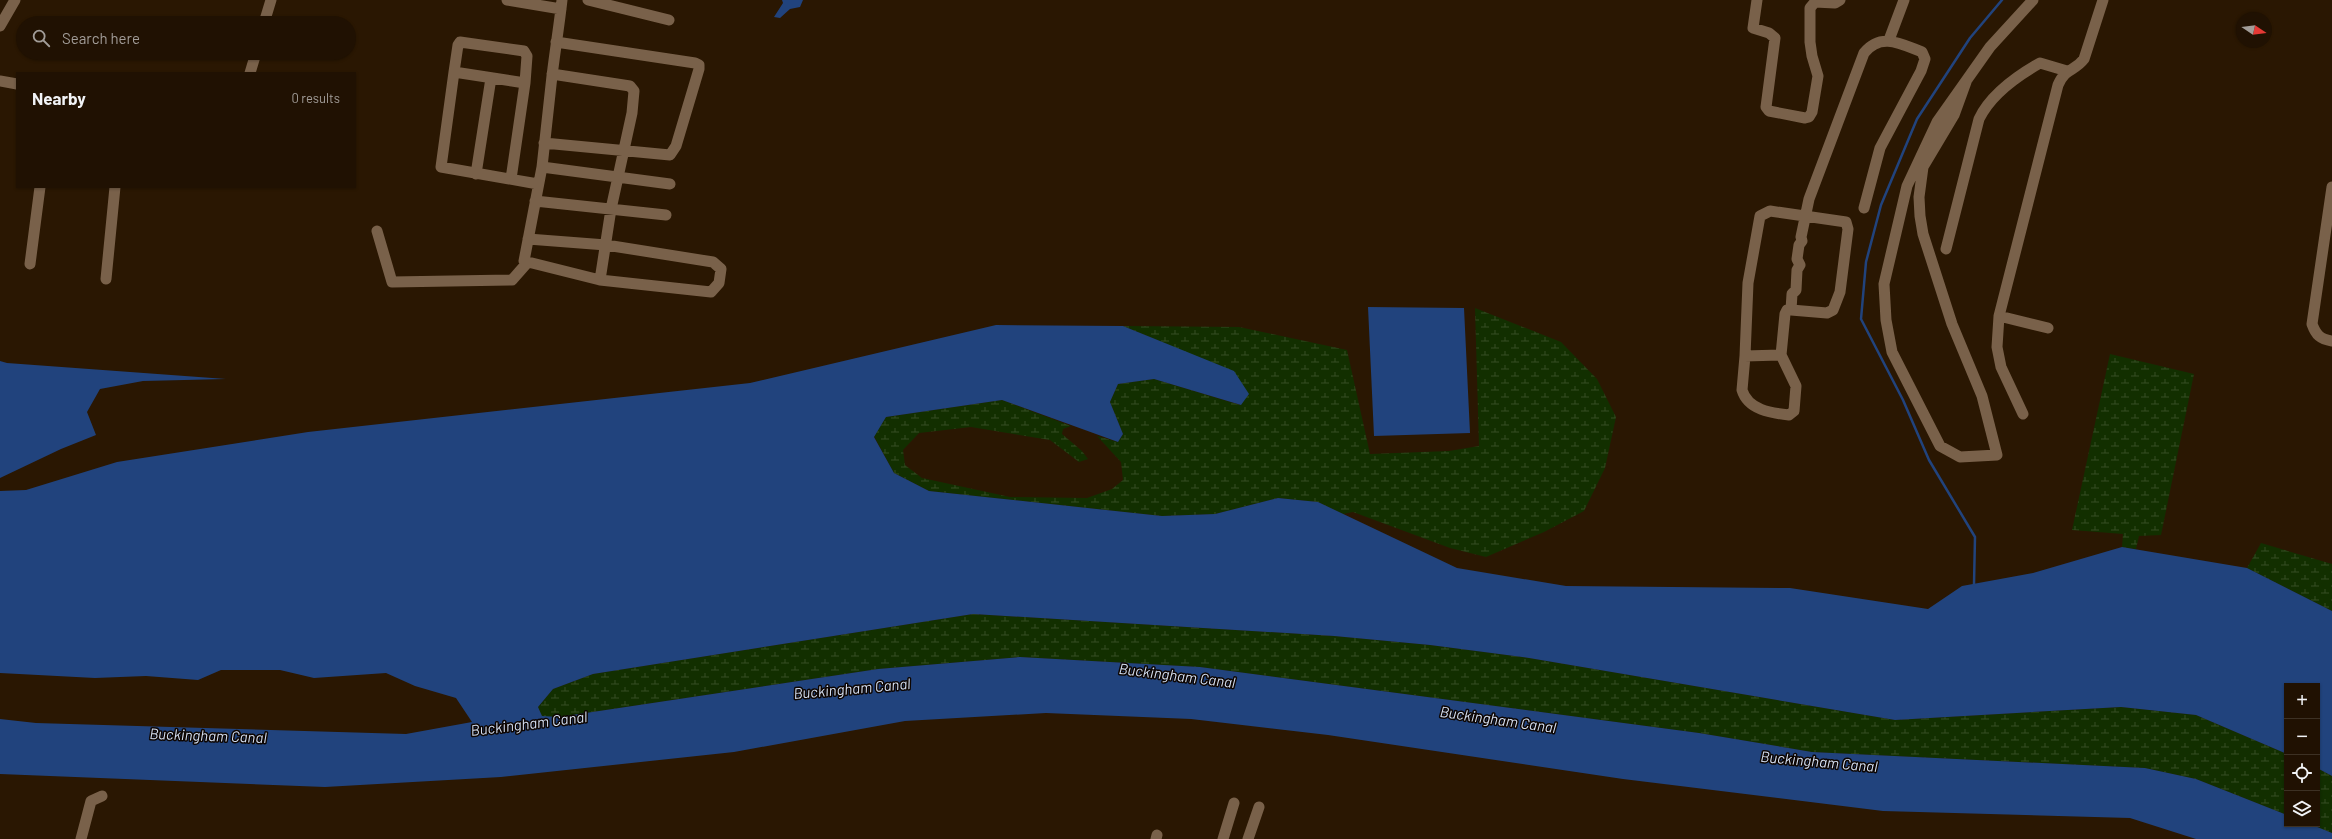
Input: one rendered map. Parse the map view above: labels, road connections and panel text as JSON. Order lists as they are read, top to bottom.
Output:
{
  "water": ["Buckingham Canal"],
  "north": "right",
  "page": {
    "search": "Search here",
    "heading": ["Nearby", "0 results"],
    "map_buttons": ["+", "−"]
  }
}
